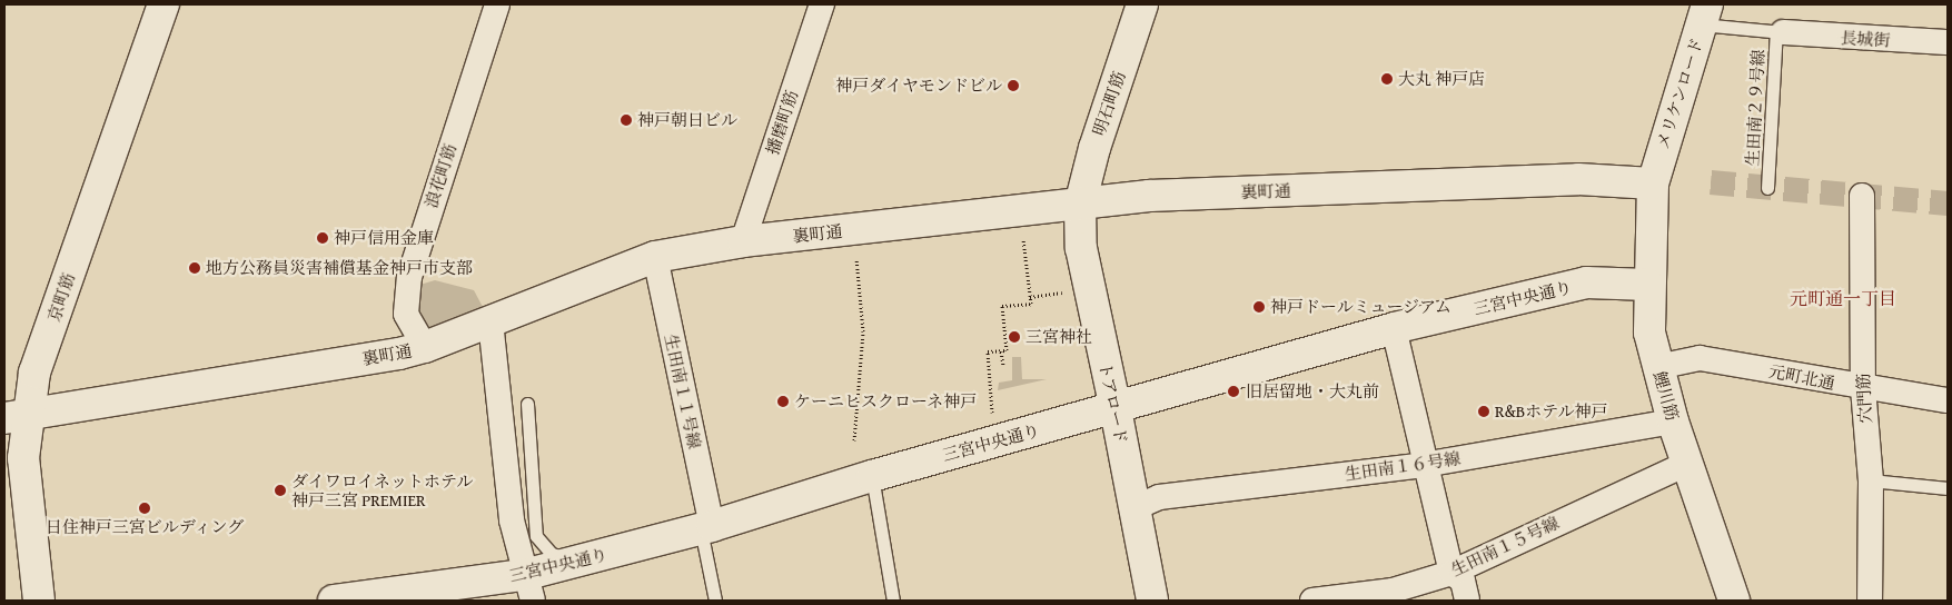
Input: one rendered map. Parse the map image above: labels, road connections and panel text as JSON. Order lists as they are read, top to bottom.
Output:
{
  "streets": {
    "street": [
      "長城街",
      "メリケンロード",
      "明石町筋",
      "播磨町筋",
      "浪花町筋",
      "裏町通",
      "京町筋",
      "三宮中央通り",
      "元町北通",
      "生田南１１号線",
      "鯉川筋",
      "穴門筋",
      "トアロード",
      "生田南１６号線",
      "生田南１５号線"
    ],
    "lane": ["生田南２９号線"]
  },
  "crossings": [
    ["長城街", "生田南２９号線"],
    ["メリケンロード", "裏町通"],
    ["メリケンロード", "鯉川筋"],
    ["明石町筋", "裏町通"],
    ["明石町筋", "トアロード"],
    ["播磨町筋", "裏町通"],
    ["浪花町筋", "裏町通"],
    ["裏町通", "京町筋"],
    ["裏町通", "生田南１１号線"],
    ["裏町通", "鯉川筋"],
    ["裏町通", "トアロード"],
    ["三宮中央通り", "生田南１１号線"],
    ["三宮中央通り", "鯉川筋"],
    ["三宮中央通り", "トアロード"],
    ["元町北通", "鯉川筋"],
    ["元町北通", "穴門筋"],
    ["鯉川筋", "生田南１６号線"],
    ["鯉川筋", "生田南１５号線"],
    ["トアロード", "生田南１６号線"]
  ],
  "districts": ["元町通一丁目"],
  "places": [
    "大丸 神戸店",
    "神戸ダイヤモンドビル",
    "神戸朝日ビル",
    "神戸信用金庫",
    "地方公務員災害補償基金神戸市支部",
    "神戸ドールミュージアム",
    "三宮神社",
    "旧居留地・大丸前",
    "ケーニヒスクローネ神戸",
    "R&Bホテル神戸",
    "ダイワロイネットホテル 神戸三宮 PREMIER",
    "日住神戸三宮ビルディング"
  ]
}
